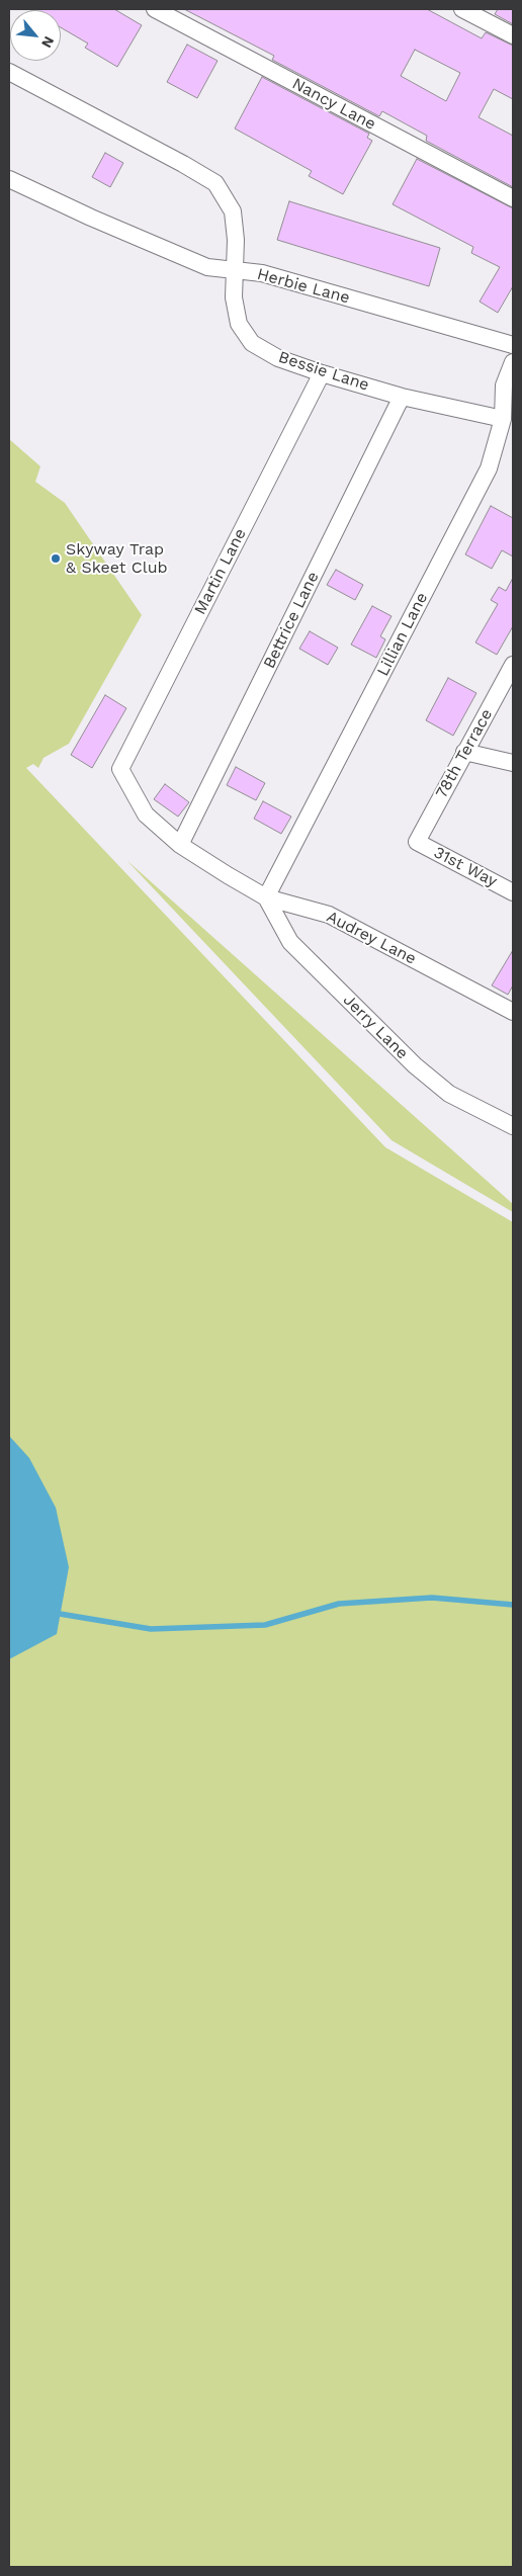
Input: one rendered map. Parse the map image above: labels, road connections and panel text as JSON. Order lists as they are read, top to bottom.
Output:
{
  "streets": {
    "street": [
      "Nancy Lane",
      "Herbie Lane",
      "Bessie Lane",
      "Martin Lane",
      "Bettrice Lane",
      "Lillian Lane",
      "78th Terrace",
      "31st Way",
      "Audrey Lane",
      "Jerry Lane"
    ]
  },
  "crossings": [
    ["Herbie Lane", "Bessie Lane"],
    ["Bessie Lane", "Martin Lane"],
    ["Bessie Lane", "Bettrice Lane"],
    ["Bessie Lane", "Lillian Lane"],
    ["Martin Lane", "Audrey Lane"],
    ["Bettrice Lane", "Audrey Lane"],
    ["Lillian Lane", "Audrey Lane"],
    ["Lillian Lane", "Jerry Lane"],
    ["78th Terrace", "31st Way"],
    ["Audrey Lane", "Jerry Lane"]
  ],
  "places": ["Skyway Trap & Skeet Club"],
  "north": "bottom right"
}
